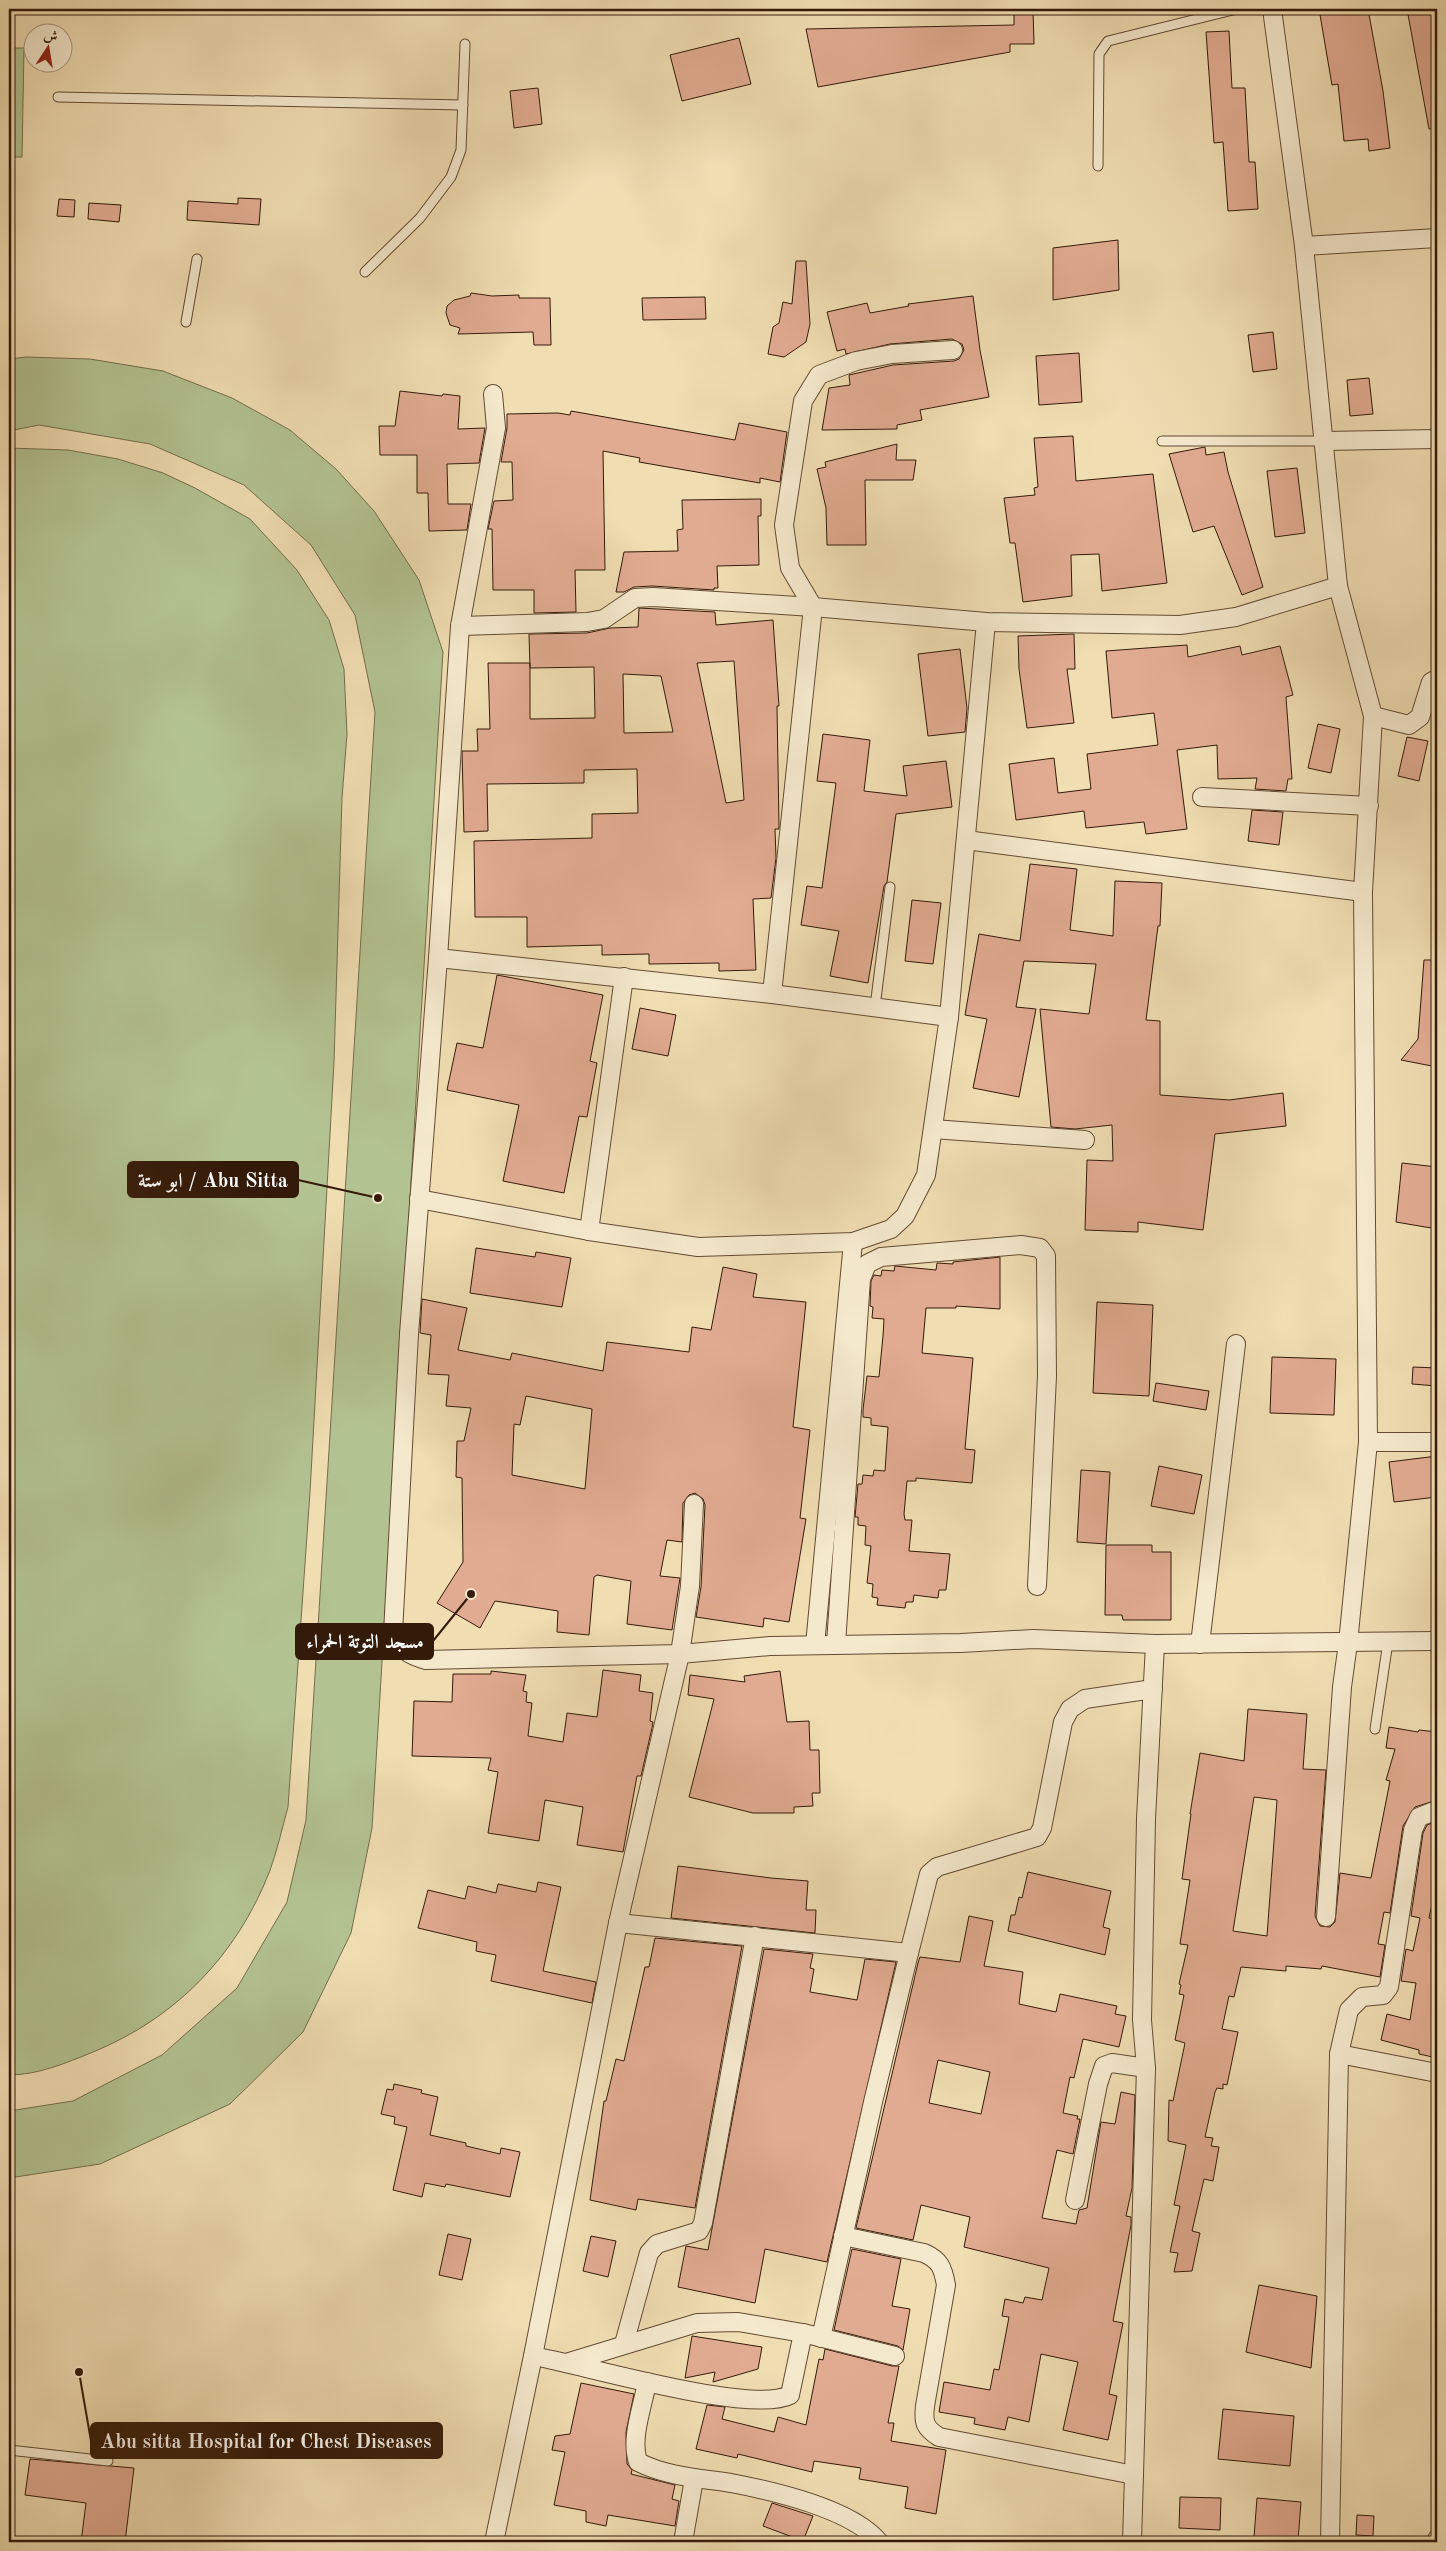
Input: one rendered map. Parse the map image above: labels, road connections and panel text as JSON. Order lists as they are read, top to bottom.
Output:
{
  "places": ["ابو ستة / Abu Sitta", "مسجد التوتة الحمراء", "Abu sitta Hospital for Chest Diseases"],
  "north": "top"
}
